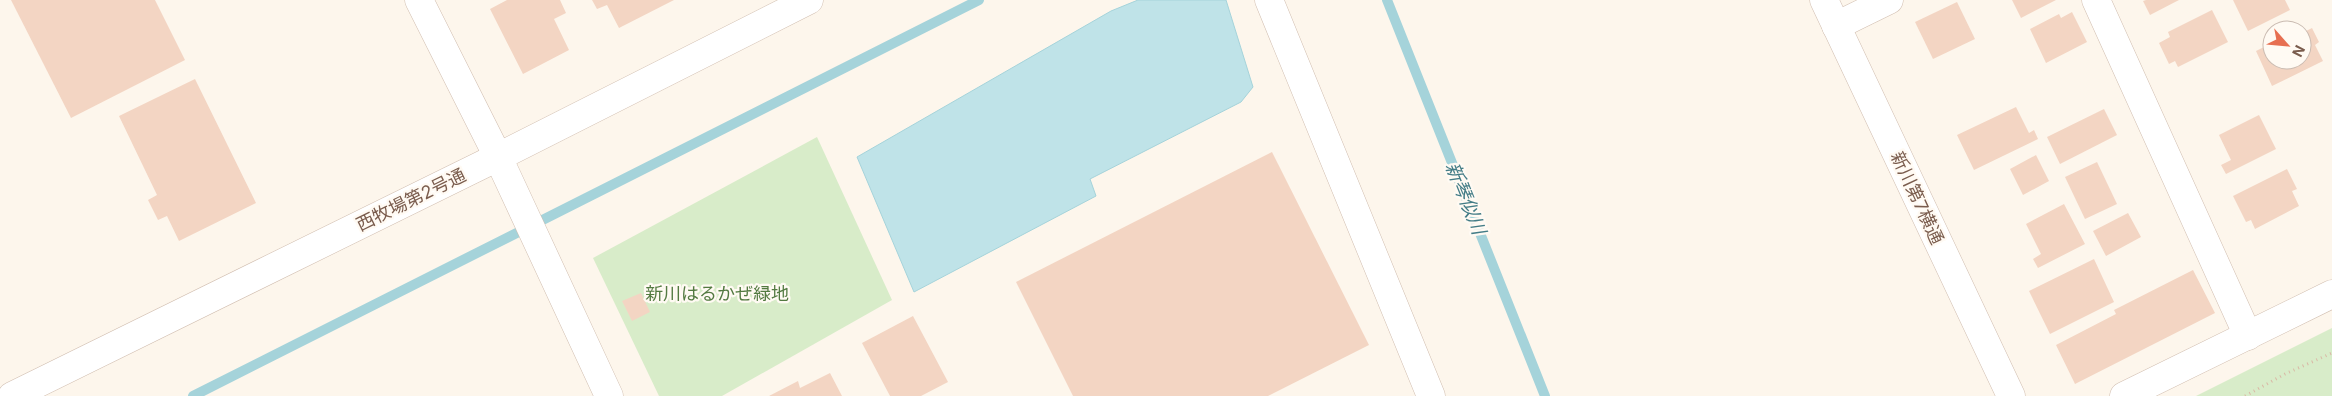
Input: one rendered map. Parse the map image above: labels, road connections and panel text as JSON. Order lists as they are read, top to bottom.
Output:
{
  "streets": {
    "street": ["新川第7横通", "西牧場第2号通"]
  },
  "water": ["新琴似川"],
  "parks": ["新川はるかぜ緑地"],
  "north": "bottom right"
}
